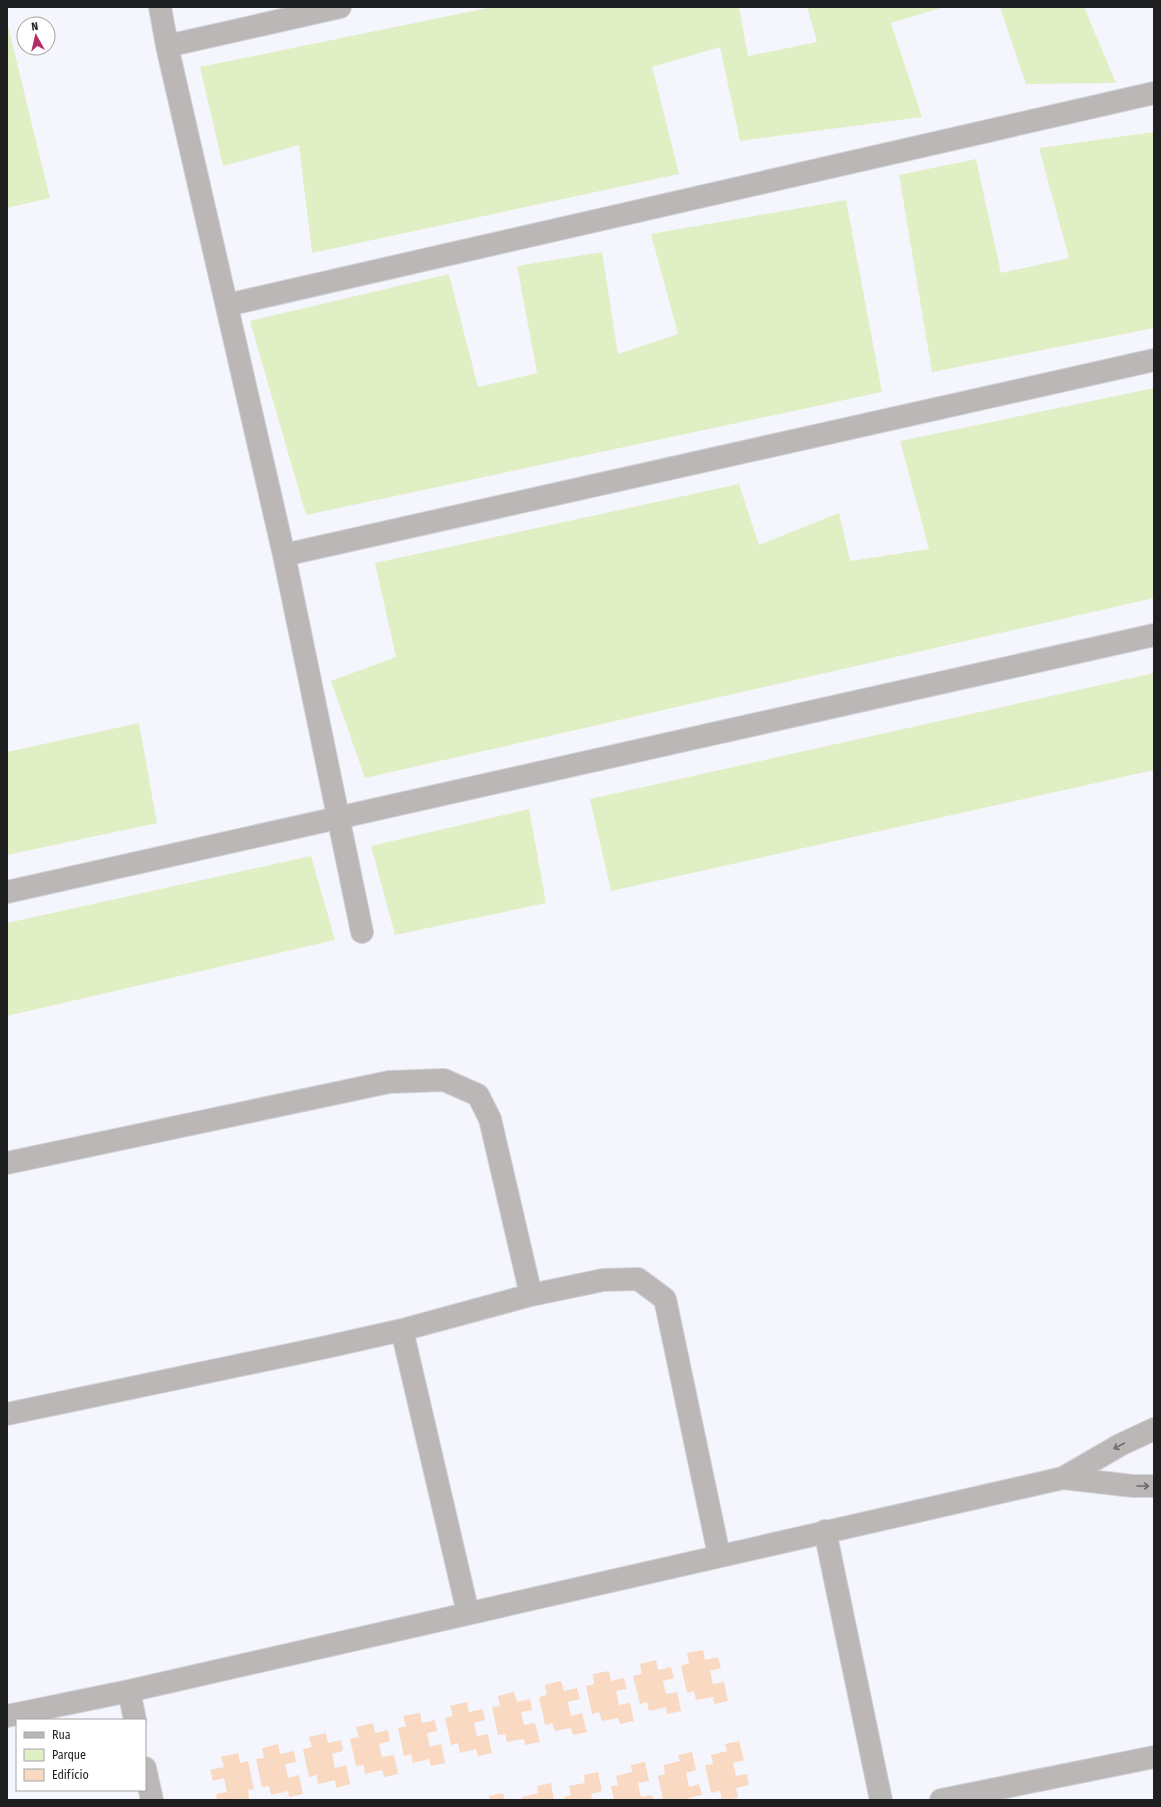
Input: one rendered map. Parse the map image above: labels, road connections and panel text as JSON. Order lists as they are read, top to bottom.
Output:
{
  "legend": ["Rua", "Parque", "Edifício"],
  "north": "top"
}
